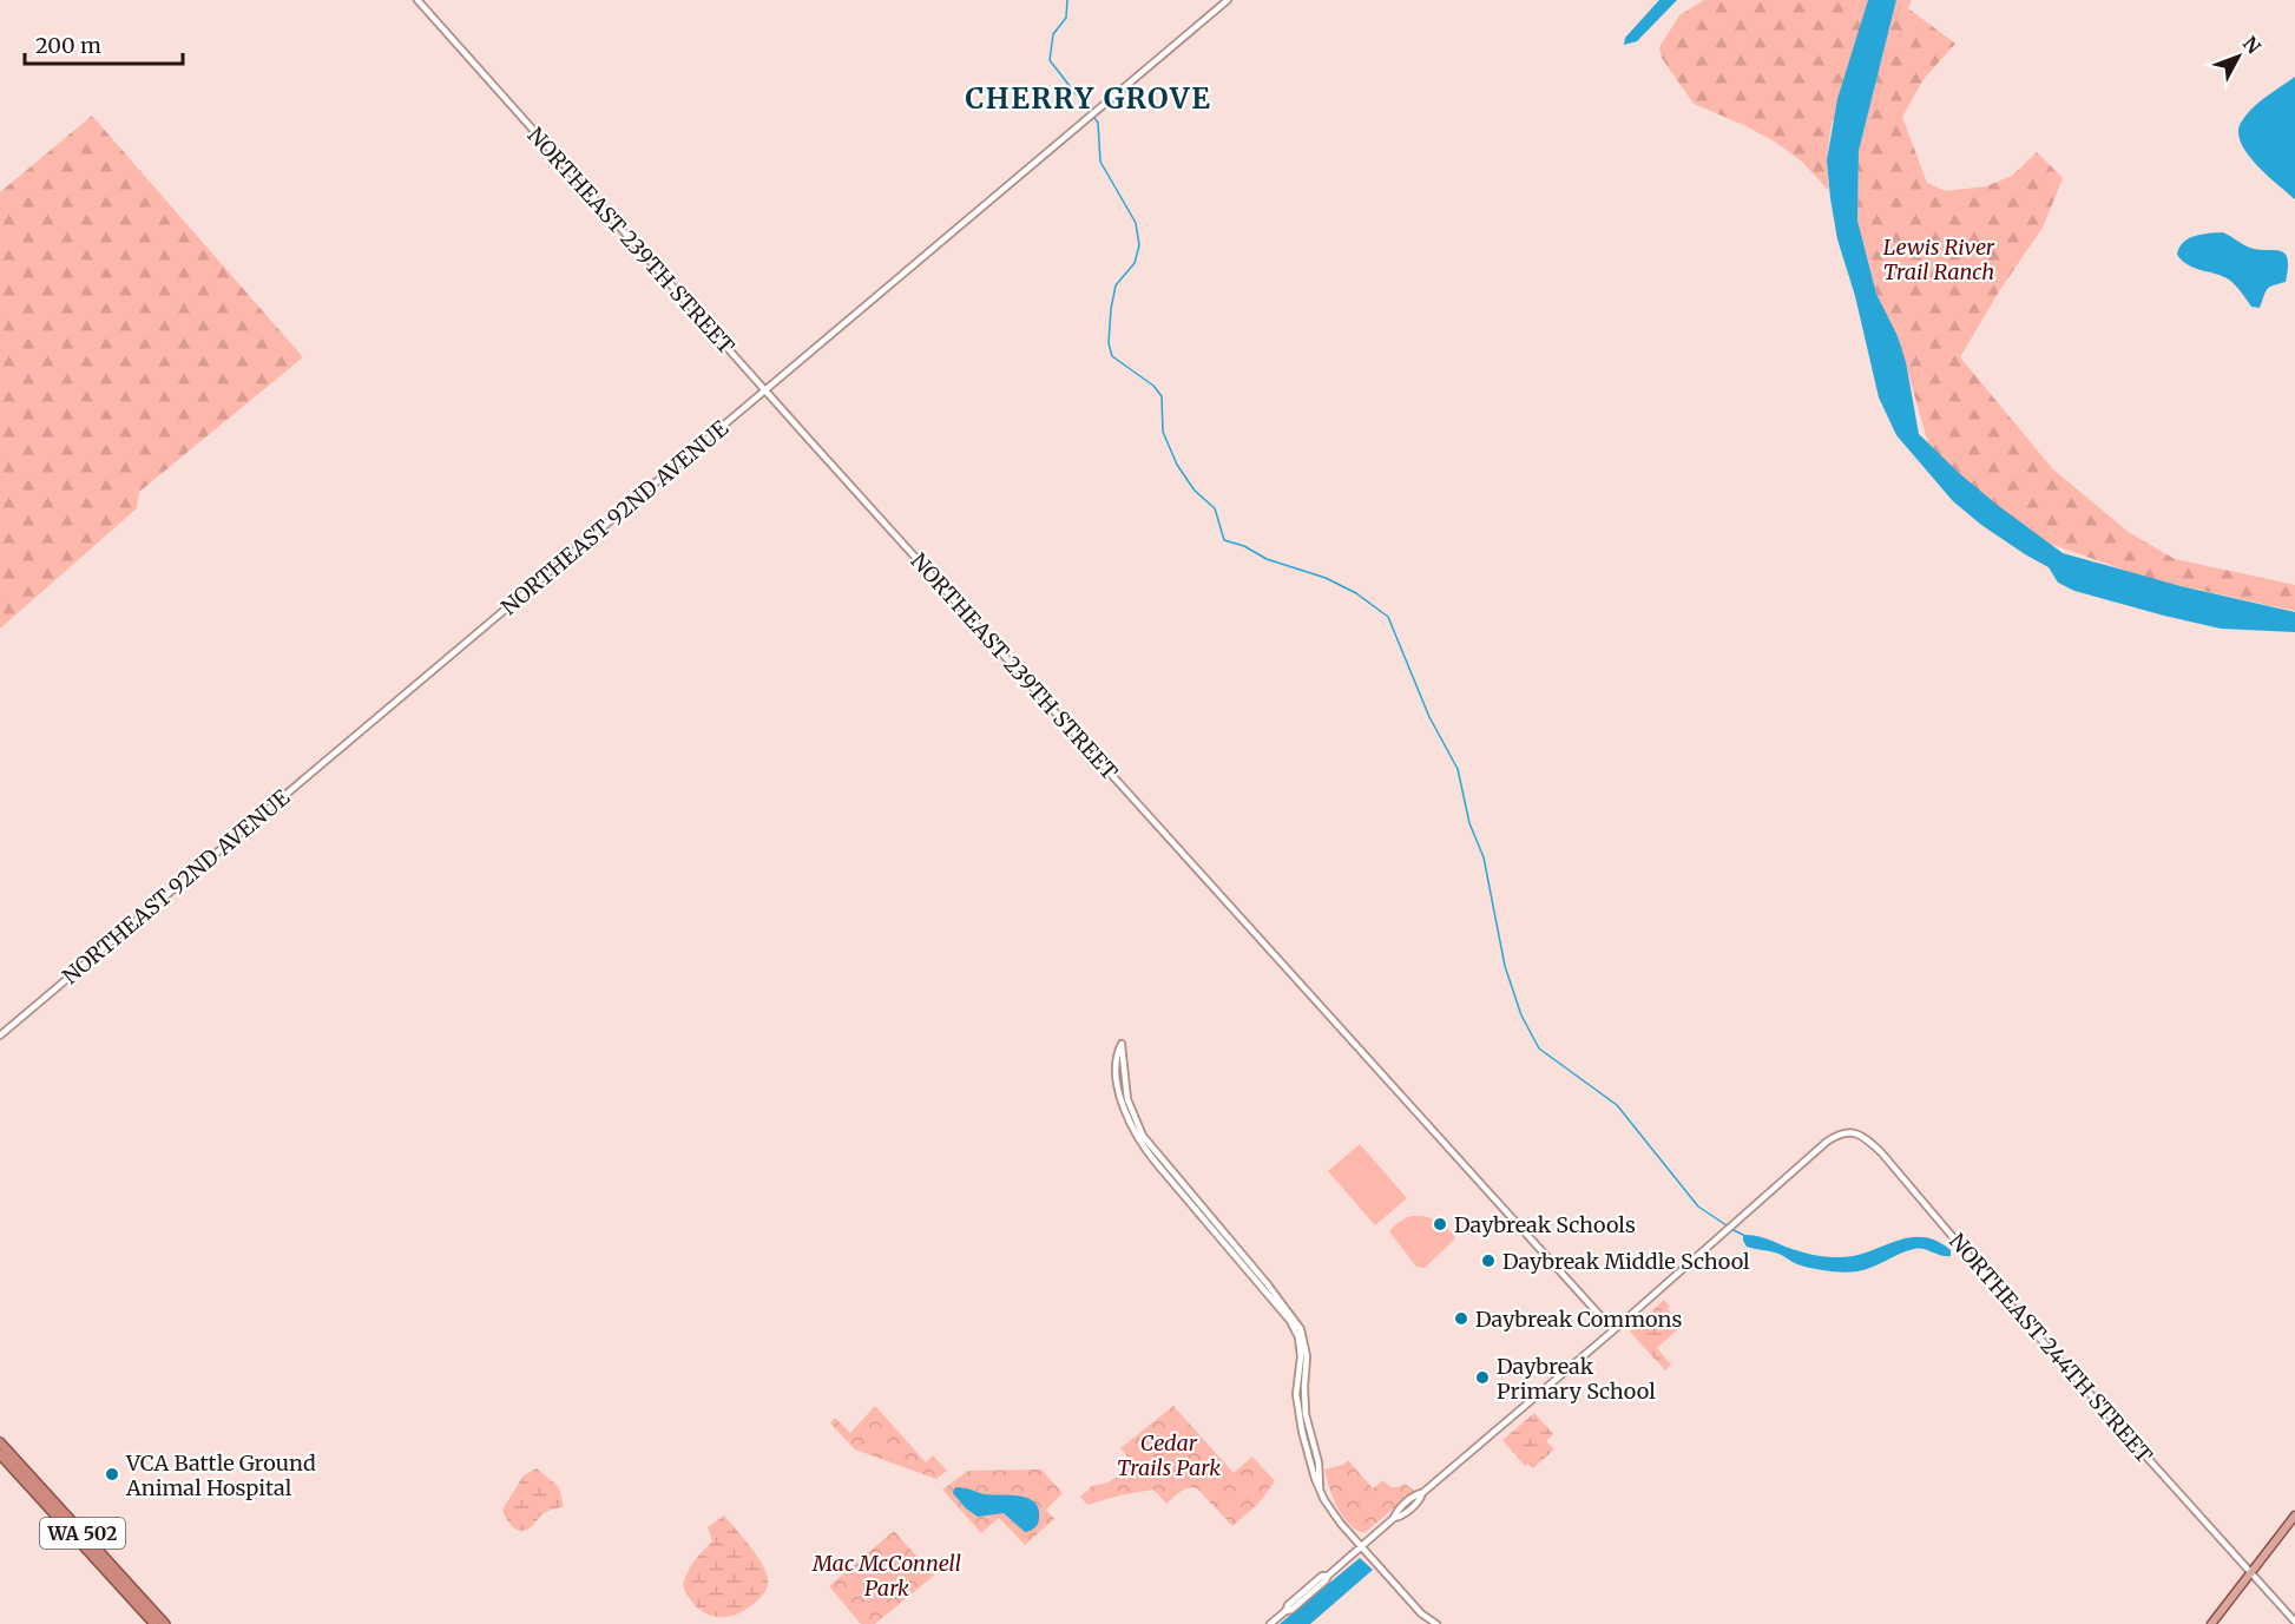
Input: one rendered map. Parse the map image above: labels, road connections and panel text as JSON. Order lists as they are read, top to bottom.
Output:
{
  "streets": {
    "highway": ["WA 502"],
    "street": ["NORTHEAST 239TH STREET", "NORTHEAST 92ND AVENUE", "NORTHEAST 244TH STREET"]
  },
  "crossings": [
    ["NORTHEAST 239TH STREET", "NORTHEAST 92ND AVENUE"],
    ["NORTHEAST 239TH STREET", "NORTHEAST 244TH STREET"]
  ],
  "districts": ["CHERRY GROVE"],
  "parks": ["Lewis River Trail Ranch", "Cedar Trails Park", "Mac McConnell Park"],
  "places": [
    "Daybreak Schools",
    "Daybreak Middle School",
    "Daybreak Commons",
    "Daybreak Primary School",
    "VCA Battle Ground Animal Hospital"
  ],
  "scale_bar": "200 m",
  "north": "top right"
}
